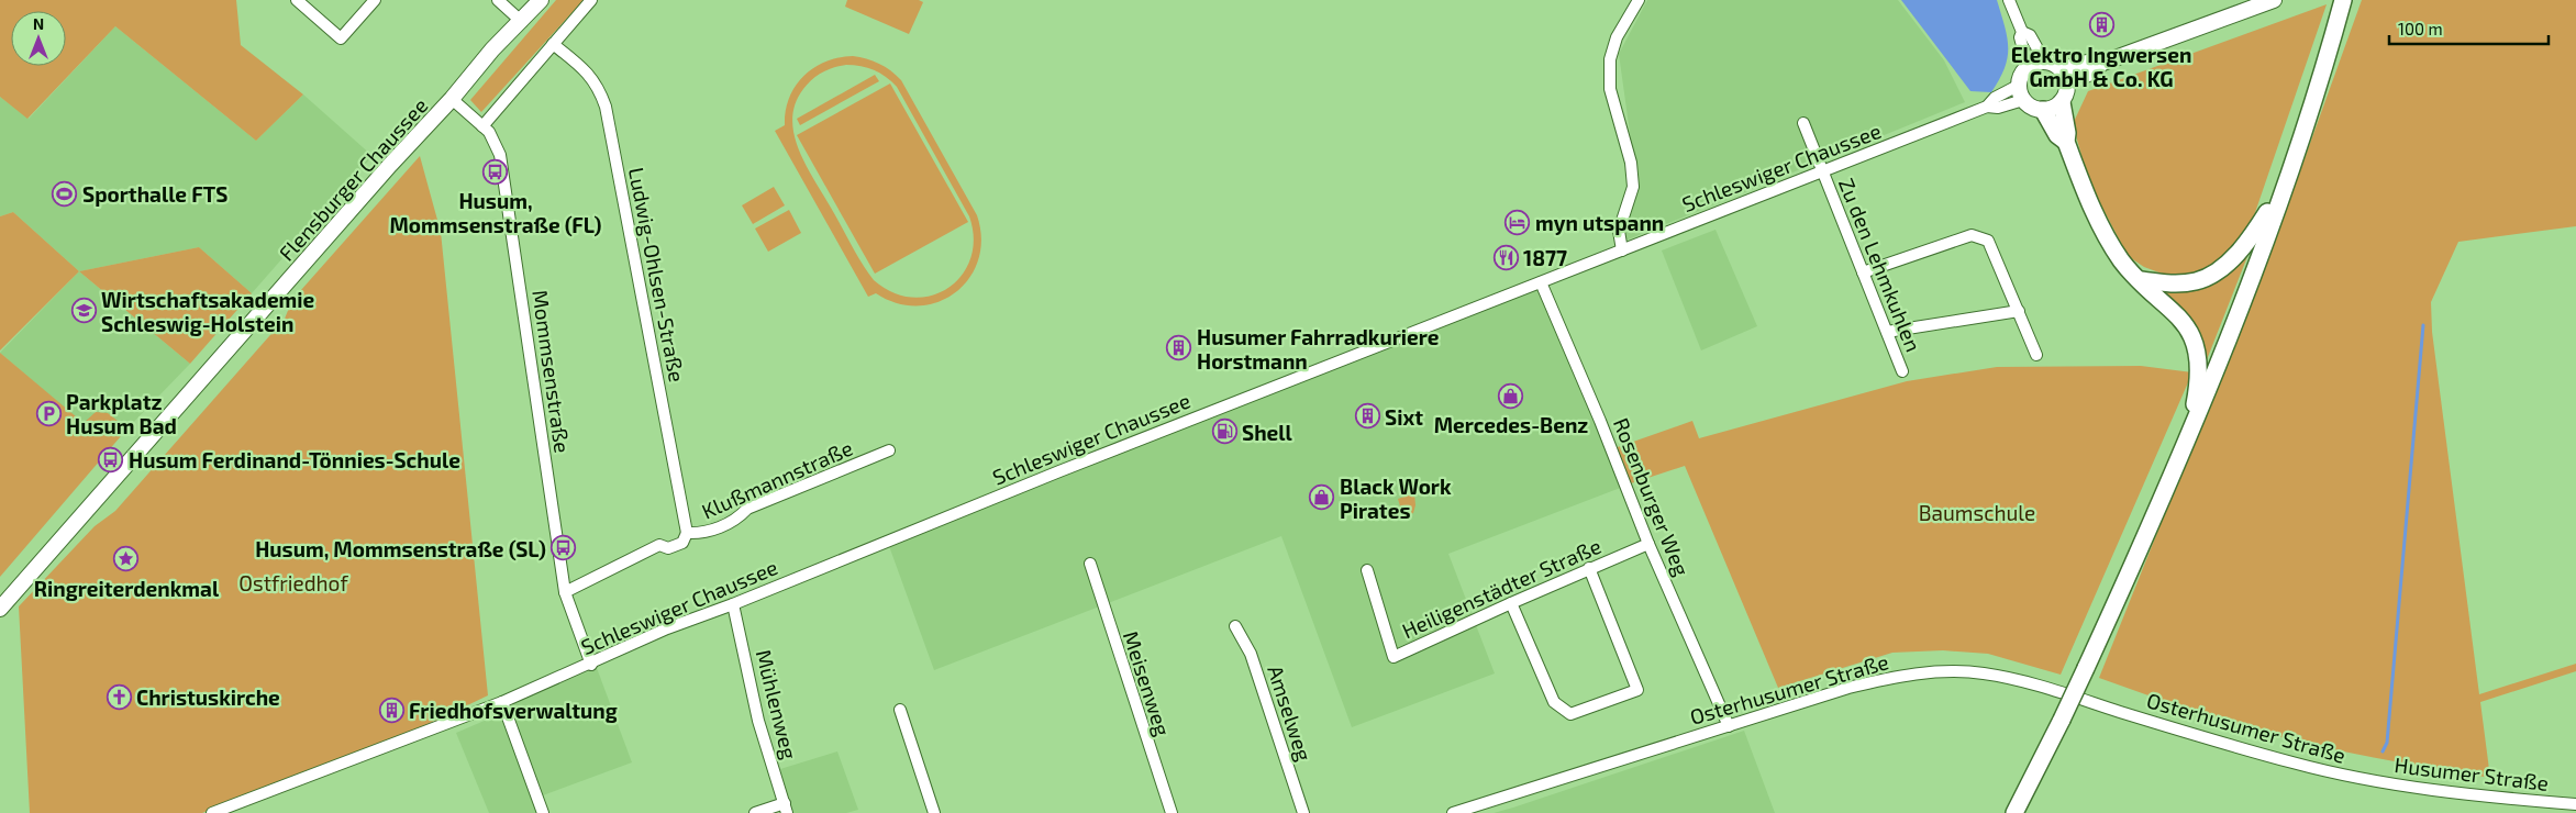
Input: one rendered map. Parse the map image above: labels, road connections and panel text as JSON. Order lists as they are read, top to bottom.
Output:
{
  "streets": {
    "main road": ["Flensburger Chaussee"],
    "street": [
      "Schleswiger Chaussee",
      "Zu den Lehmkuhlen",
      "Ludwig-Ohlsen-Straße",
      "Mommsenstraße",
      "Klußmannstraße",
      "Rosenburger Weg",
      "Heiligenstädter Straße",
      "Meisenweg",
      "Osterhusumer Straße",
      "Mühlenweg",
      "Amselweg",
      "Husumer Straße"
    ]
  },
  "crossings": [
    ["Schleswiger Chaussee", "Zu den Lehmkuhlen"],
    ["Schleswiger Chaussee", "Mommsenstraße"],
    ["Schleswiger Chaussee", "Rosenburger Weg"],
    ["Schleswiger Chaussee", "Mühlenweg"],
    ["Flensburger Chaussee", "Mommsenstraße"],
    ["Ludwig-Ohlsen-Straße", "Klußmannstraße"],
    ["Mommsenstraße", "Klußmannstraße"],
    ["Rosenburger Weg", "Heiligenstädter Straße"],
    ["Rosenburger Weg", "Osterhusumer Straße"],
    ["Osterhusumer Straße", "Husumer Straße"]
  ],
  "parks": ["Baumschule", "Ostfriedhof"],
  "places": {
    "building": [
      "Elektro Ingwersen GmbH & Co. KG",
      "Husumer Fahrradkuriere Horstmann",
      "Sixt",
      "Friedhofsverwaltung"
    ],
    "bus stop": ["Husum, Mommsenstraße (FL)", "Husum Ferdinand-Tönnies-Schule", "Husum, Mommsenstraße (SL)"],
    "sports": ["Sporthalle FTS"],
    "hotel": ["myn utspann"],
    "restaurant": ["1877"],
    "school or university": ["Wirtschaftsakademie Schleswig-Holstein"],
    "shop": ["Mercedes-Benz", "Black Work Pirates"],
    "parking": ["Parkplatz Husum Bad"],
    "fuel station": ["Shell"],
    "place": ["Ringreiterdenkmal"],
    "church": ["Christuskirche"]
  },
  "scale_bar": "100 m",
  "north": "top"
}
